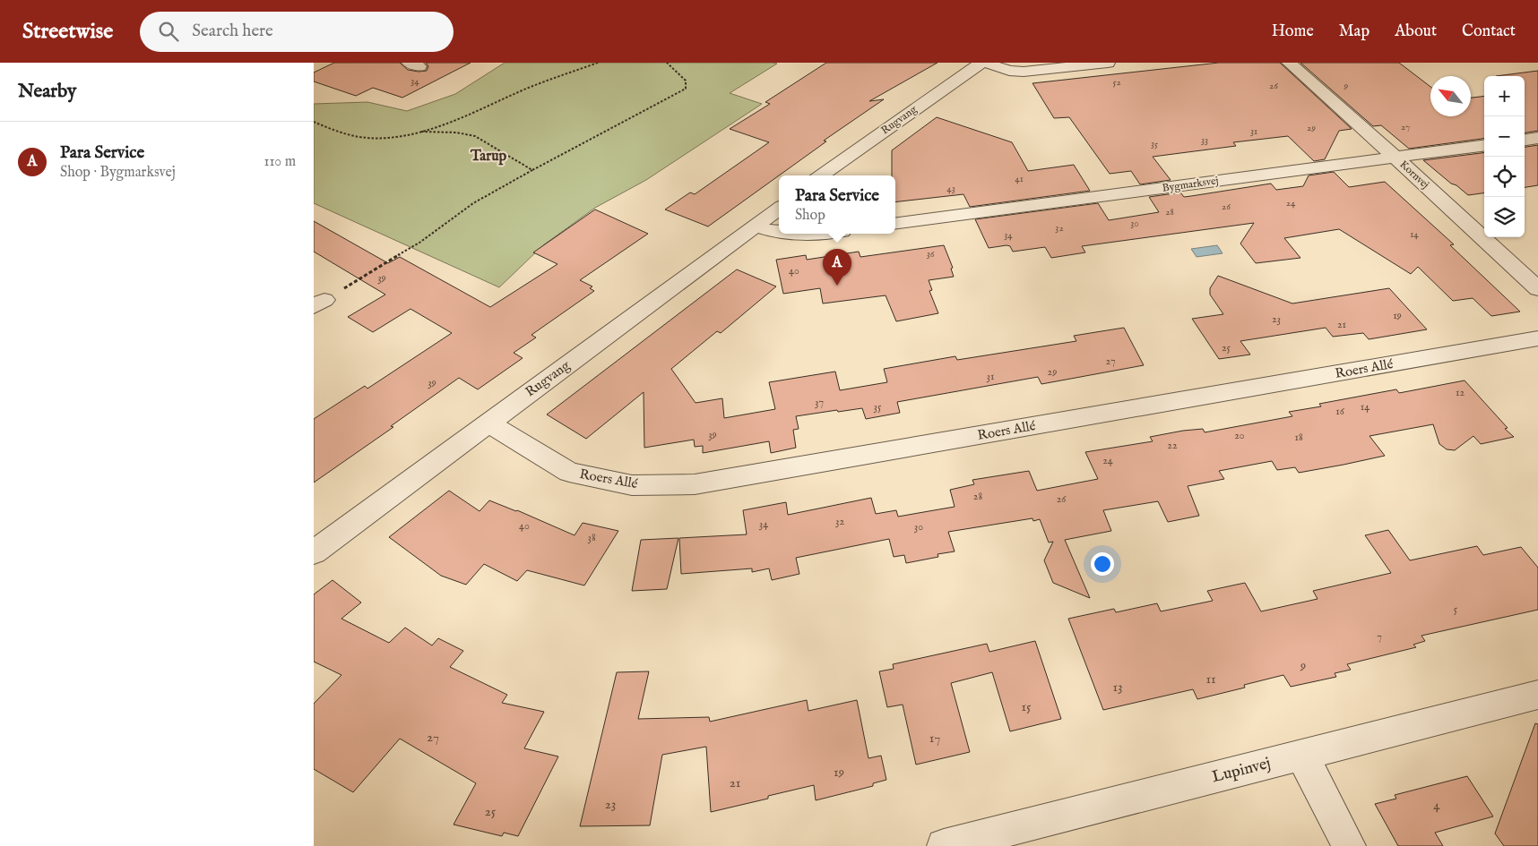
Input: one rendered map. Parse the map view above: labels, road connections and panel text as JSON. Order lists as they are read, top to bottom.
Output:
{
  "streets": {
    "street": [
      "Rugvang",
      "Kornvej",
      "Bygmarksvej",
      "Roers Allé",
      "Lupinvej"
    ]
  },
  "crossings": [
    ["Rugvang", "Roers Allé"],
    ["Kornvej", "Bygmarksvej"]
  ],
  "districts": ["Tarup"],
  "house_numbers": [
    "34",
    "52",
    "26",
    "9",
    "27",
    "29",
    "31",
    "33",
    "35",
    "41",
    "43",
    "24",
    "26",
    "28",
    "30",
    "32",
    "14",
    "34",
    "36",
    "40",
    "39",
    "19",
    "23",
    "21",
    "25",
    "27",
    "29",
    "31",
    "39",
    "12",
    "37",
    "35",
    "14",
    "16",
    "39",
    "20",
    "18",
    "22",
    "24",
    "28",
    "26",
    "32",
    "34",
    "40",
    "30",
    "38",
    "5",
    "7",
    "9",
    "11",
    "13",
    "15",
    "27",
    "17",
    "19",
    "21",
    "23",
    "4",
    "25"
  ],
  "north": "top left",
  "page": {
    "header": "Streetwise",
    "search": "Search here",
    "nav": [
      "Home",
      "Map",
      "About",
      "Contact"
    ],
    "heading": "Nearby",
    "map_buttons": ["+", "−"],
    "list": [
      {
        "mark": "A",
        "name": "Para Service",
        "note": "Shop · Bygmarksvej",
        "value": "110 m"
      }
    ],
    "popup": ["Para Service", "Shop"],
    "pins": "A"
  }
}
